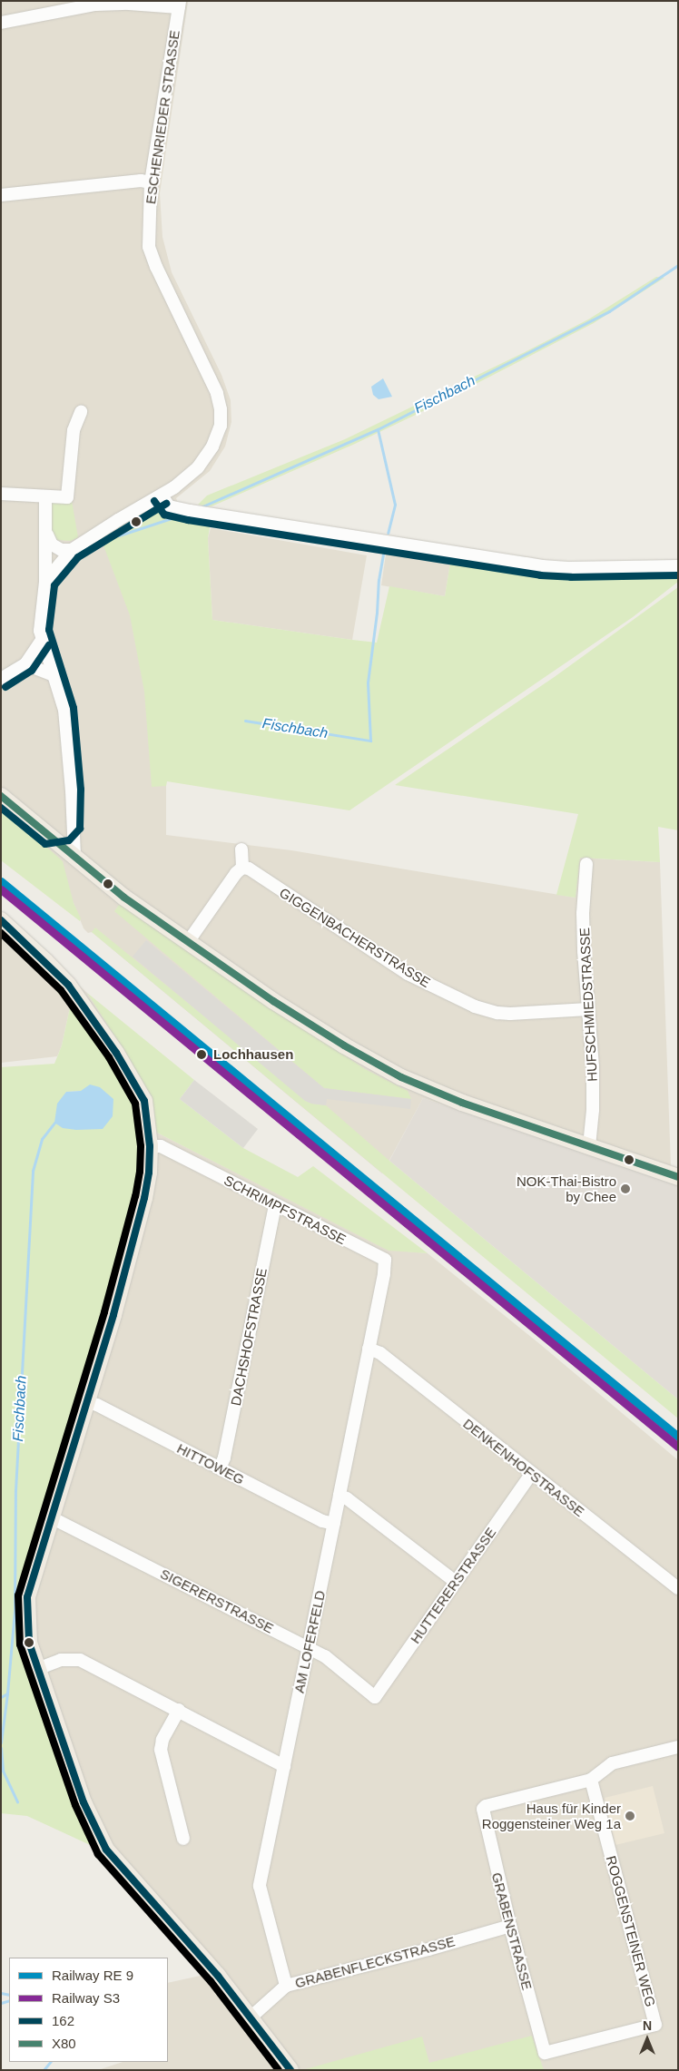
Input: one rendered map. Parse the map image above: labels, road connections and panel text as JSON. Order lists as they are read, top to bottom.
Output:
{
  "streets": {
    "street": [
      "ESCHENRIEDER STRASSE",
      "GIGGENBACHERSTRASSE",
      "HUFSCHMIEDSTRASSE",
      "SCHRIMPFSTRASSE",
      "DACHSHOFSTRASSE",
      "HITTOWEG",
      "DENKENHOFSTRASSE",
      "HUTTERERSTRASSE",
      "SIGERERSTRASSE",
      "AM LOFERFELD",
      "GRABENSTRASSE",
      "ROGGENSTEINER WEG",
      "GRABENFLECKSTRASSE"
    ]
  },
  "crossings": [
    ["GIGGENBACHERSTRASSE", "HUFSCHMIEDSTRASSE"],
    ["SCHRIMPFSTRASSE", "DACHSHOFSTRASSE"],
    ["SCHRIMPFSTRASSE", "AM LOFERFELD"],
    ["DACHSHOFSTRASSE", "HITTOWEG"],
    ["HITTOWEG", "AM LOFERFELD"],
    ["DENKENHOFSTRASSE", "HUTTERERSTRASSE"],
    ["DENKENHOFSTRASSE", "AM LOFERFELD"],
    ["HUTTERERSTRASSE", "SIGERERSTRASSE"],
    ["SIGERERSTRASSE", "AM LOFERFELD"],
    ["AM LOFERFELD", "GRABENFLECKSTRASSE"],
    ["GRABENSTRASSE", "ROGGENSTEINER WEG"],
    ["GRABENSTRASSE", "GRABENFLECKSTRASSE"]
  ],
  "water": ["Fischbach"],
  "places": ["Lochhausen", "NOK-Thai-Bistro by Chee", "Haus für Kinder Roggensteiner Weg 1a"],
  "lines": ["transit line X80", "rail line S3", "transit line 162"],
  "legend": [
    "Railway RE 9",
    "Railway S3",
    "162",
    "X80"
  ],
  "north": "top"
}
